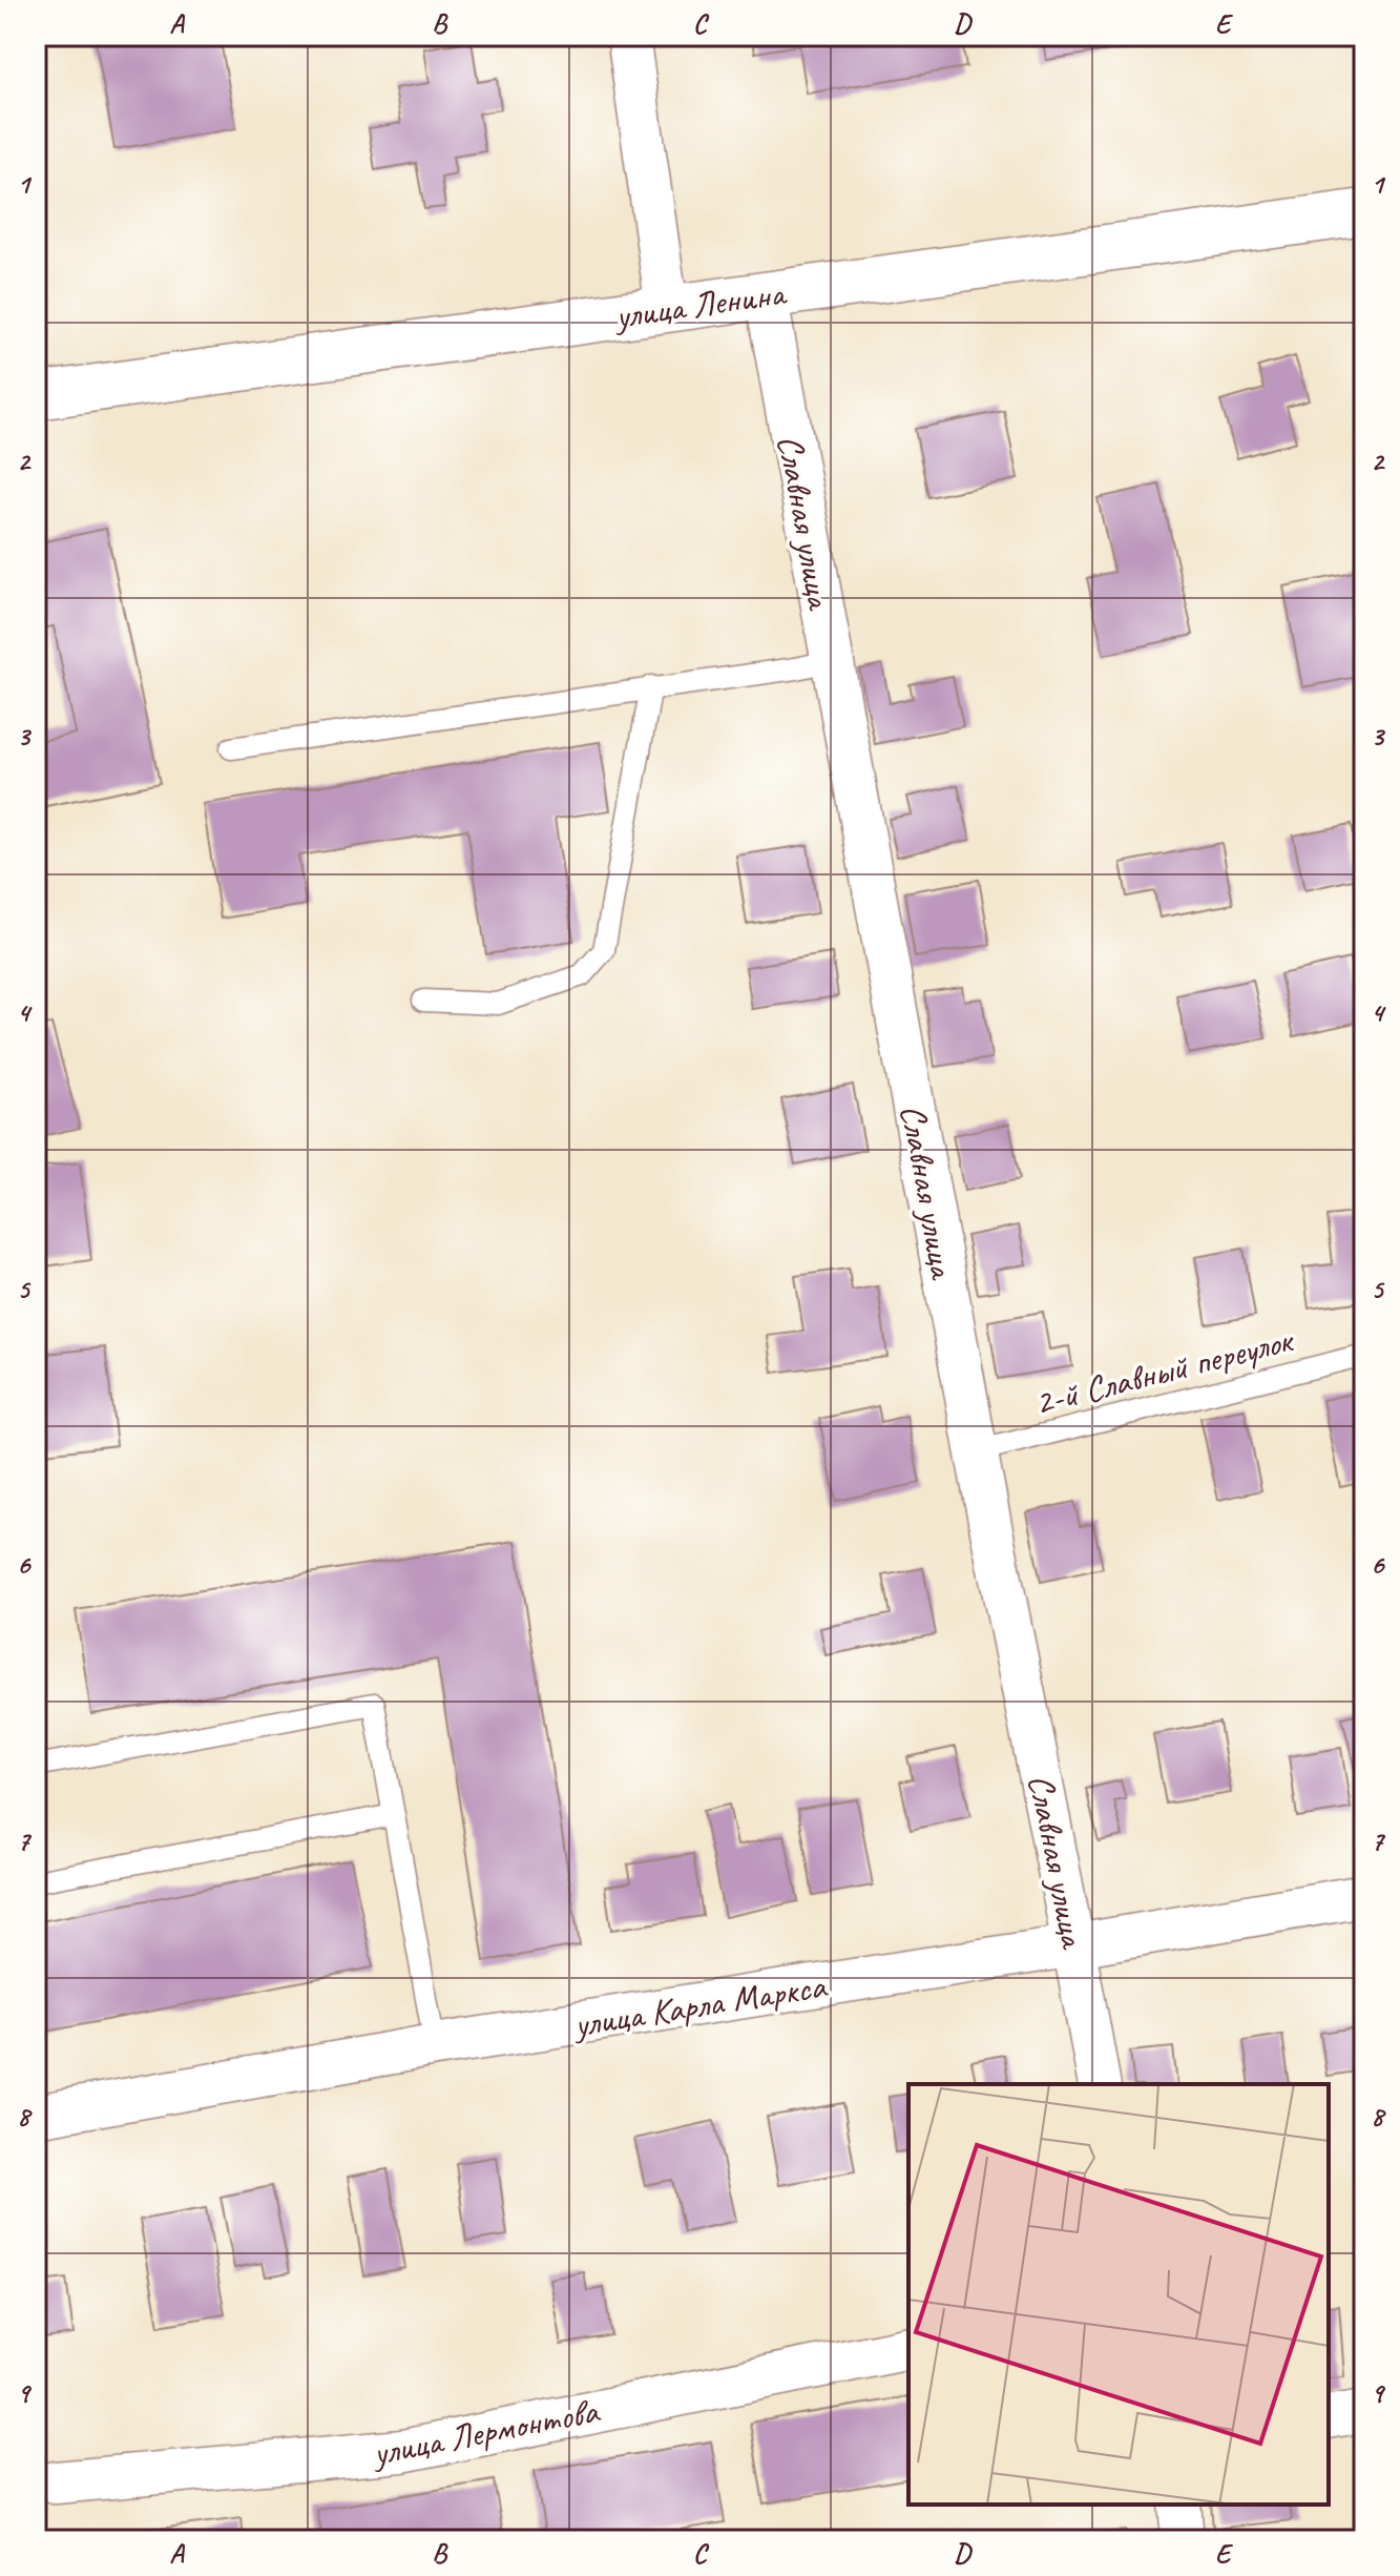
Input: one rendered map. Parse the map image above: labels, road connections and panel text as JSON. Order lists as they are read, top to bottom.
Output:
{
  "streets": {
    "main road": ["улица Ленина"],
    "street": ["Славная улица", "улица Карла Маркса", "улица Лермонтова"],
    "lane": ["2-й Славный переулок"]
  },
  "crossings": [
    ["улица Ленина", "Славная улица"],
    ["Славная улица", "2-й Славный переулок"],
    ["Славная улица", "улица Карла Маркса"]
  ],
  "grid": {
    "columns": [
      "A",
      "B",
      "C",
      "D",
      "E"
    ],
    "rows": [
      "1",
      "2",
      "3",
      "4",
      "5",
      "6",
      "7",
      "8",
      "9"
    ]
  }
}
